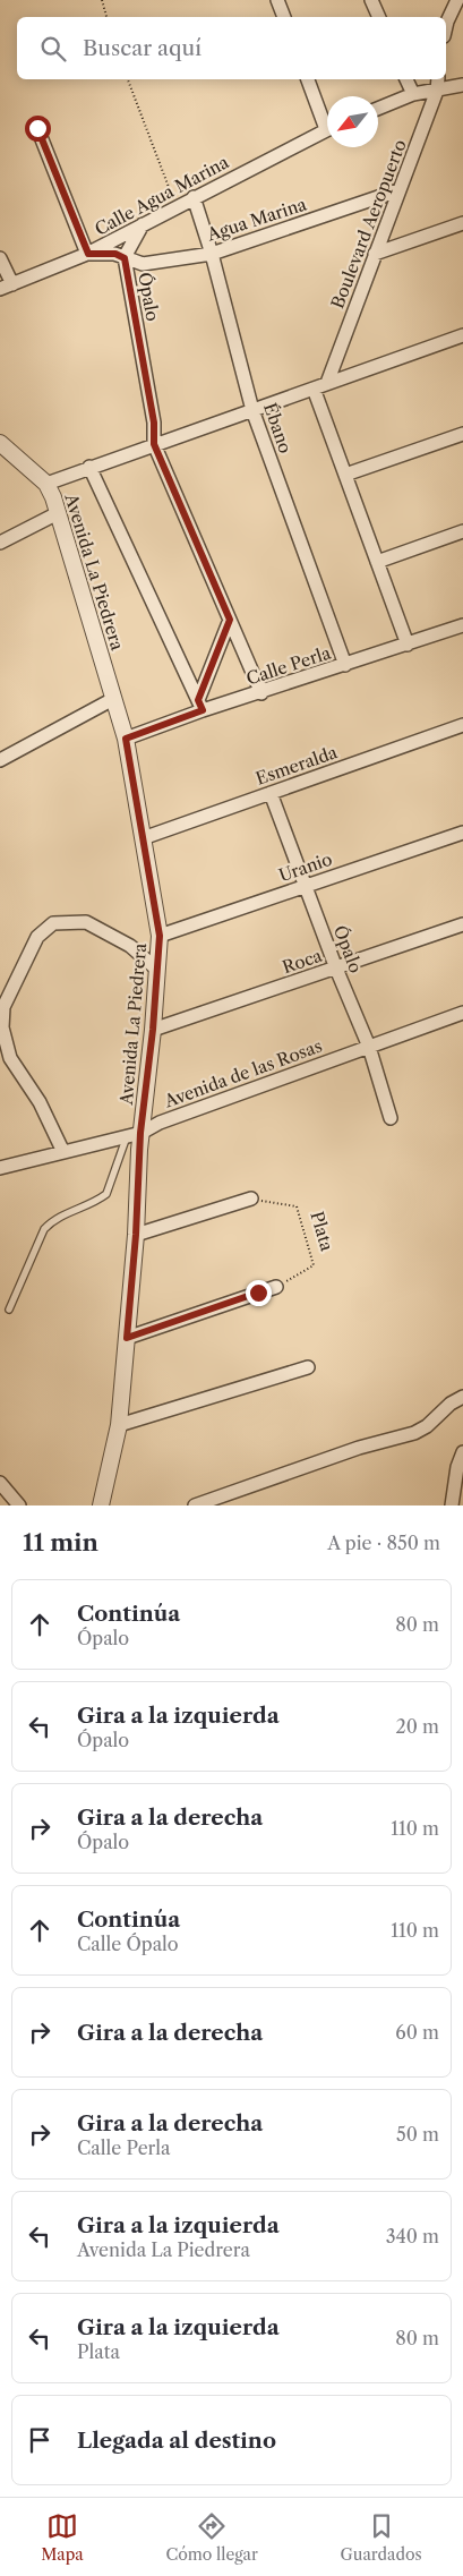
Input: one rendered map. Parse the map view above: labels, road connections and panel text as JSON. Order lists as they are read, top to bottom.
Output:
{
  "streets": {
    "street": [
      "Calle Agua Marina",
      "Agua Marina",
      "Boulevard Aeropuerto",
      "Ópalo",
      "Ébano",
      "Avenida La Piedrera",
      "Calle Perla",
      "Esmeralda",
      "Uranio",
      "Roca",
      "Avenida de las Rosas"
    ],
    "path": ["Plata"]
  },
  "crossings": [
    ["Calle Agua Marina", "Ópalo"],
    ["Calle Agua Marina", "Ébano"],
    ["Agua Marina", "Boulevard Aeropuerto"],
    ["Agua Marina", "Ópalo"],
    ["Agua Marina", "Ébano"],
    ["Ópalo", "Esmeralda"],
    ["Ópalo", "Uranio"],
    ["Ópalo", "Roca"],
    ["Ópalo", "Avenida de las Rosas"],
    ["Ébano", "Calle Perla"],
    ["Avenida La Piedrera", "Calle Perla"],
    ["Avenida La Piedrera", "Esmeralda"],
    ["Avenida La Piedrera", "Uranio"],
    ["Avenida La Piedrera", "Roca"],
    ["Avenida La Piedrera", "Avenida de las Rosas"]
  ],
  "north": "bottom left",
  "page": {
    "search": "Buscar aquí",
    "heading": ["11 min", "A pie · 850 m"],
    "list": [
      ["Continúa", "Ópalo", "80 m"],
      ["Gira a la izquierda", "Ópalo", "20 m"],
      ["Gira a la derecha", "Ópalo", "110 m"],
      ["Continúa", "Calle Ópalo", "110 m"],
      ["Gira a la derecha", "60 m"],
      ["Gira a la derecha", "Calle Perla", "50 m"],
      ["Gira a la izquierda", "Avenida La Piedrera", "340 m"],
      ["Gira a la izquierda", "Plata", "80 m"],
      "Llegada al destino"
    ],
    "nav": ["Mapa", "Cómo llegar", "Guardados"]
  }
}
